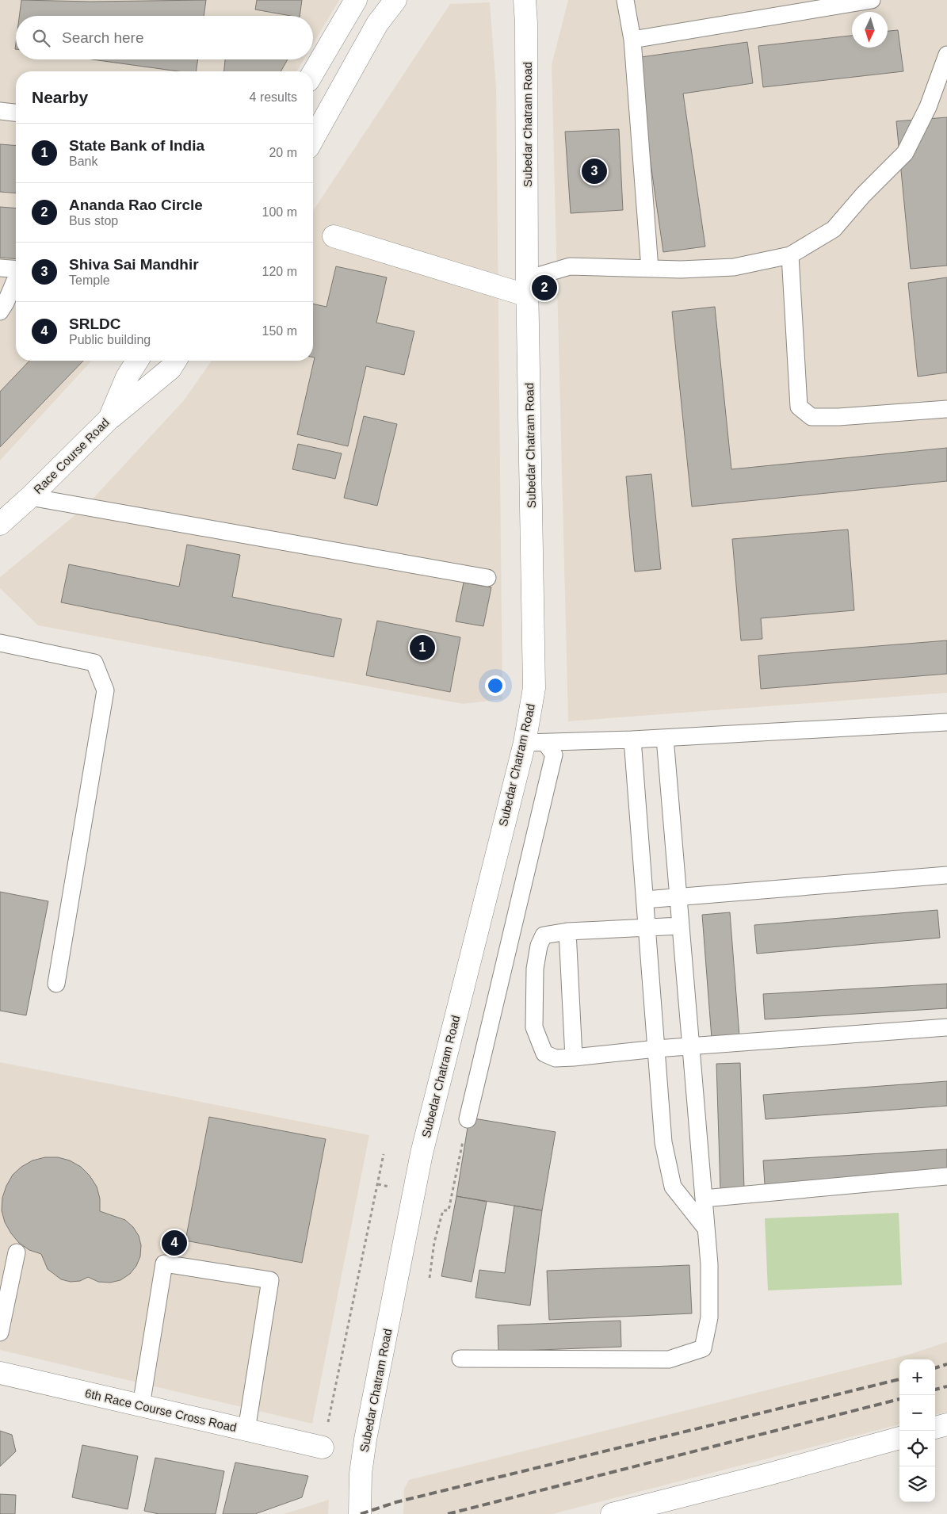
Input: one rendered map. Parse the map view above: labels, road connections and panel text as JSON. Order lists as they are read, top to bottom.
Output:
{
  "streets": {
    "main road": ["Subedar Chatram Road", "Race Course Road", "6th Race Course Cross Road"]
  },
  "north": "bottom",
  "page": {
    "search": "Search here",
    "heading": ["Nearby", "4 results"],
    "list": [
      {
        "mark": "1",
        "name": "State Bank of India",
        "note": "Bank",
        "value": "20 m"
      },
      {
        "mark": "2",
        "name": "Ananda Rao Circle",
        "note": "Bus stop",
        "value": "100 m"
      },
      {
        "mark": "3",
        "name": "Shiva Sai Mandhir",
        "note": "Temple",
        "value": "120 m"
      },
      {
        "mark": "4",
        "name": "SRLDC",
        "note": "Public building",
        "value": "150 m"
      }
    ],
    "pins": [
      "3",
      "2",
      "1",
      "4"
    ],
    "map_buttons": ["+", "−"]
  }
}
